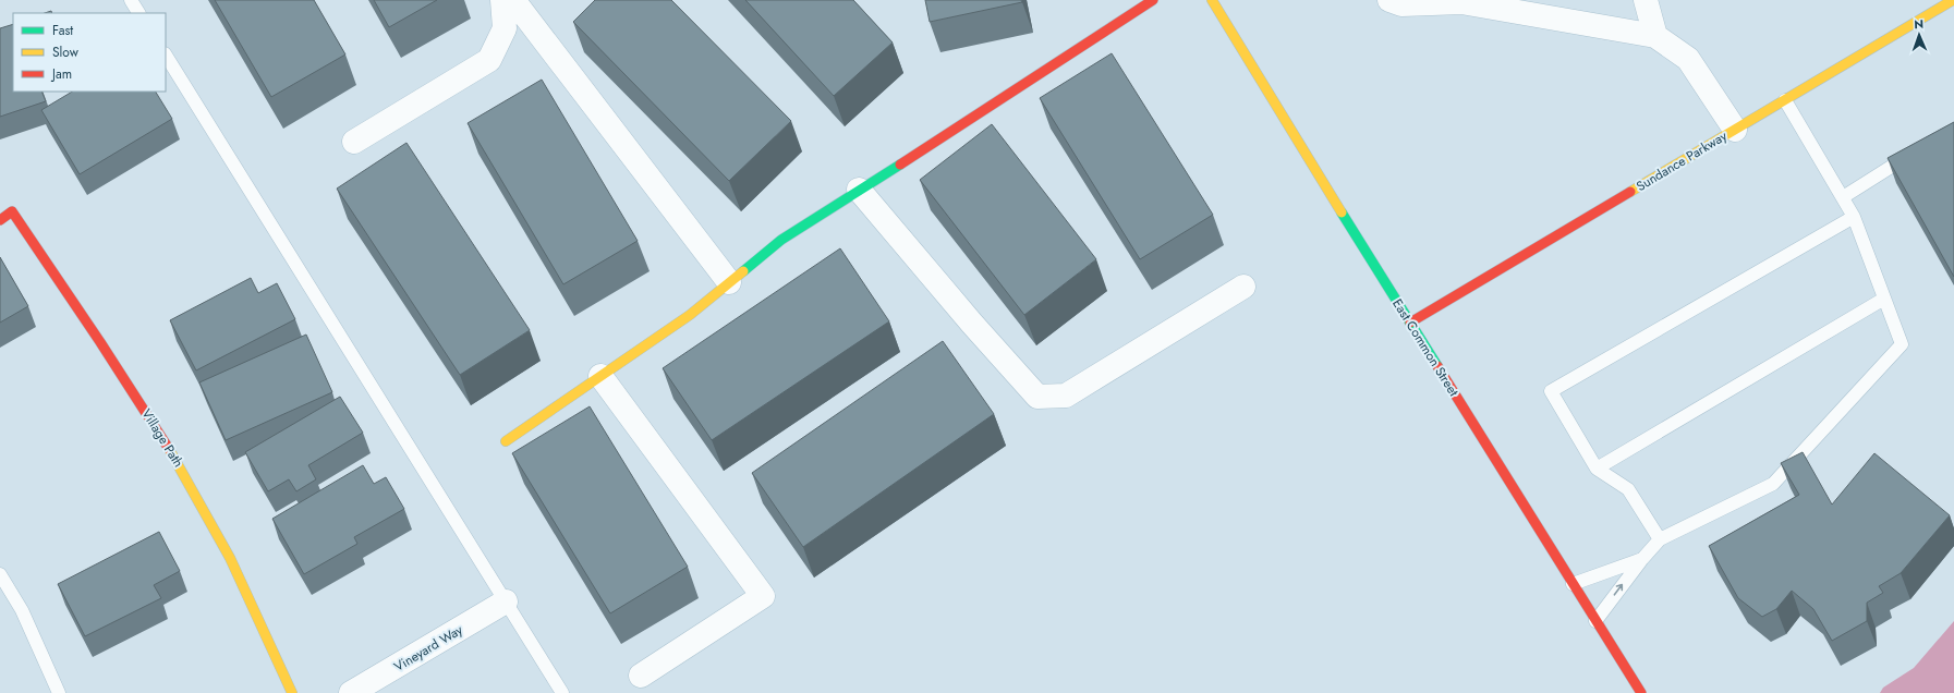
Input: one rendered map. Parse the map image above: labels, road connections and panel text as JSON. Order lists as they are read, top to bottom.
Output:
{
  "streets": {
    "street": [
      "Sundance Parkway",
      "East Common Street",
      "Village Path",
      "Vineyard Way"
    ]
  },
  "crossings": [
    ["Sundance Parkway", "East Common Street"]
  ],
  "legend": ["Fast", "Slow", "Jam"],
  "north": "top"
}
